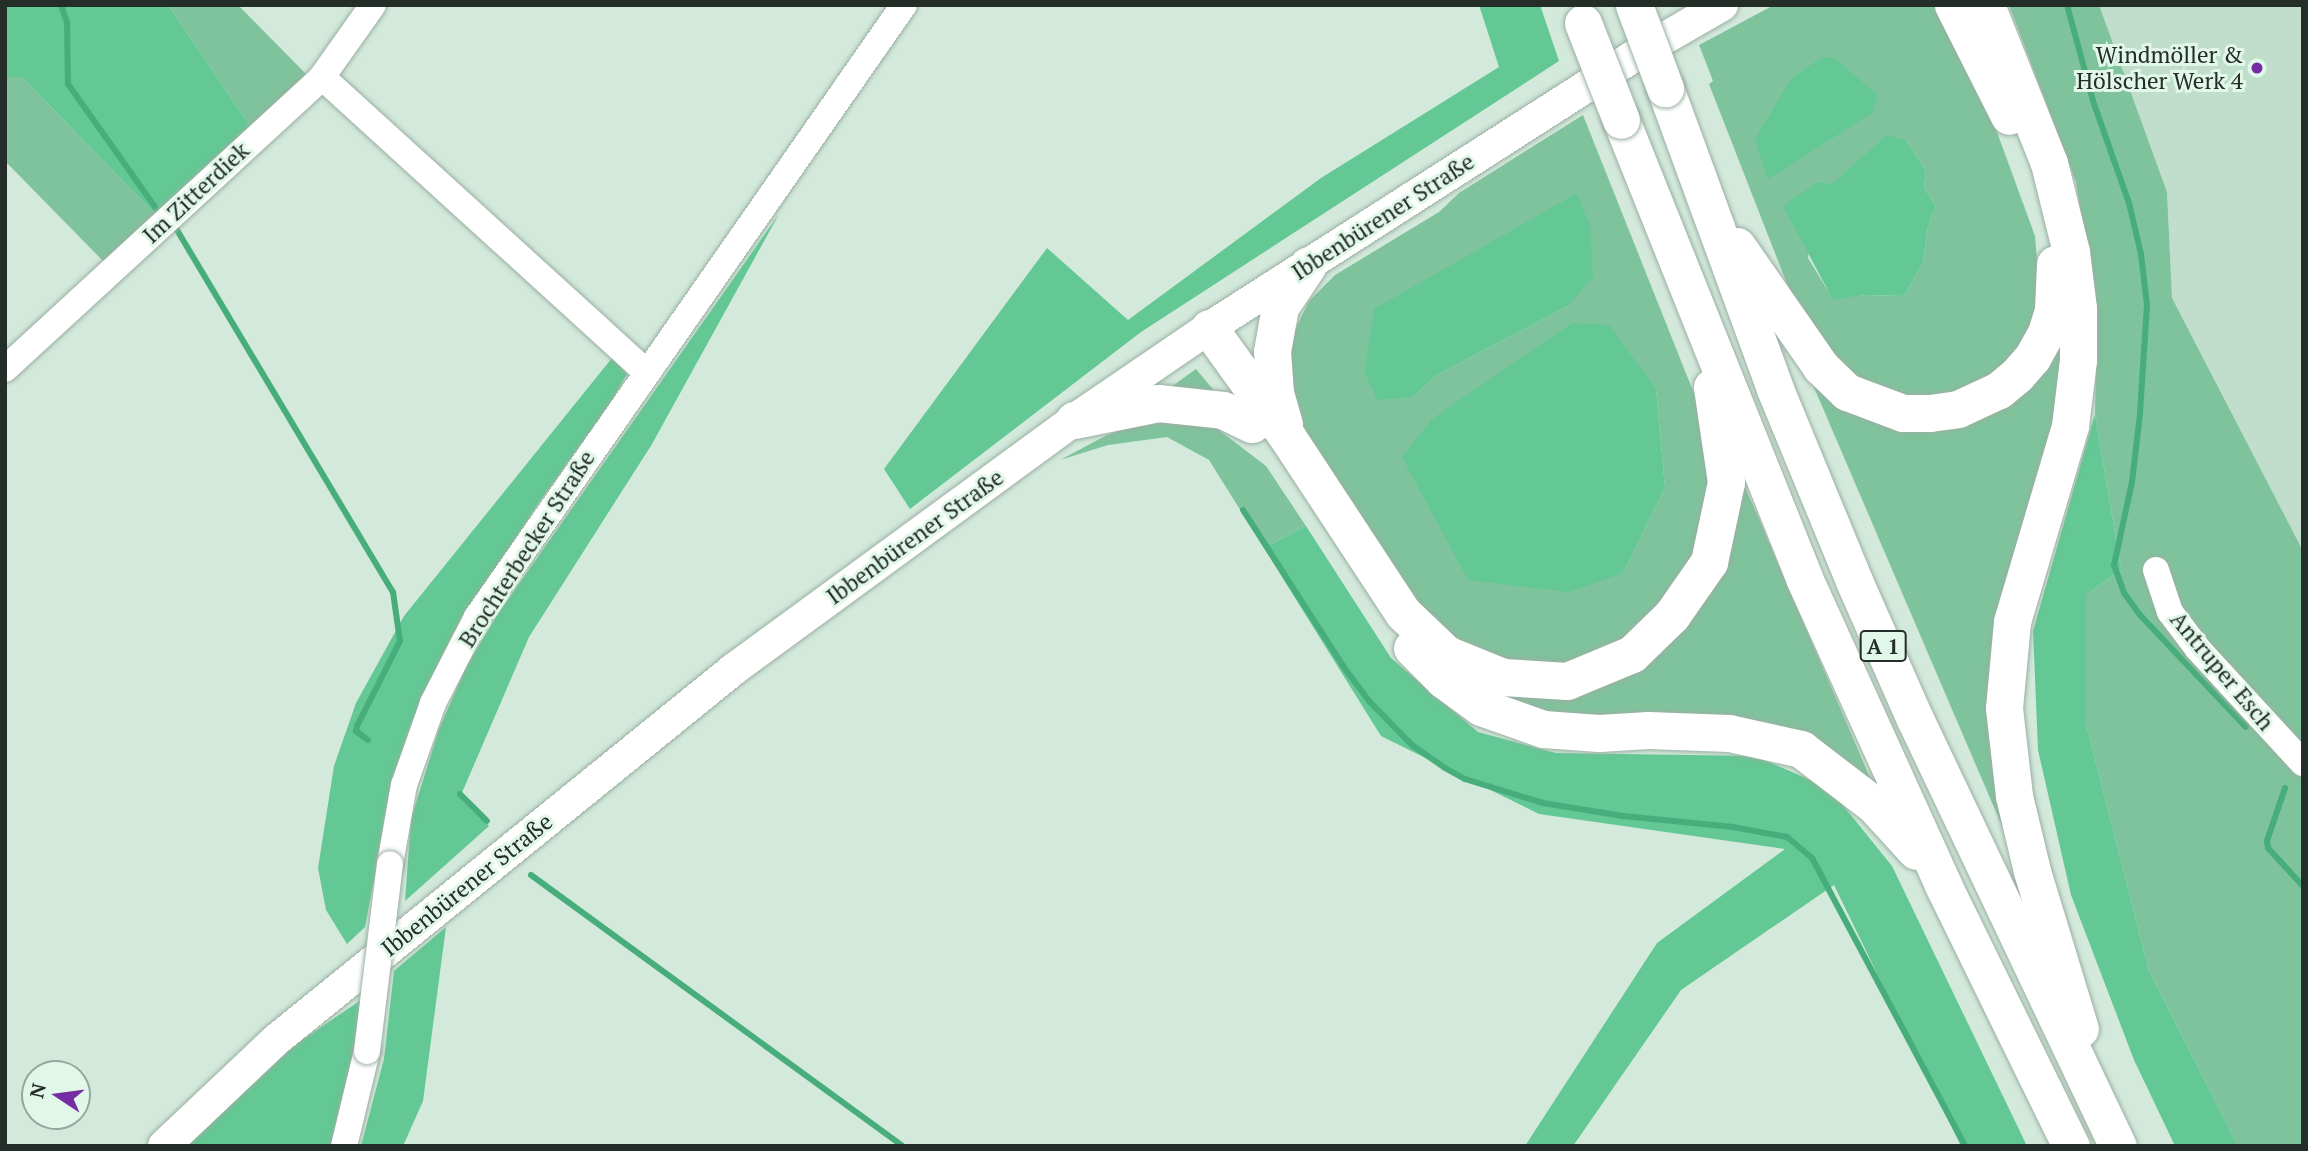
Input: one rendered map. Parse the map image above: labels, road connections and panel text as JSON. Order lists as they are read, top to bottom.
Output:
{
  "streets": {
    "highway": ["A 1"],
    "main road": ["Ibbenbürener Straße"],
    "street": ["Im Zitterdiek", "Brochterbecker Straße", "Antruper Esch"]
  },
  "places": ["Windmöller & Hölscher Werk 4"],
  "north": "left"
}
